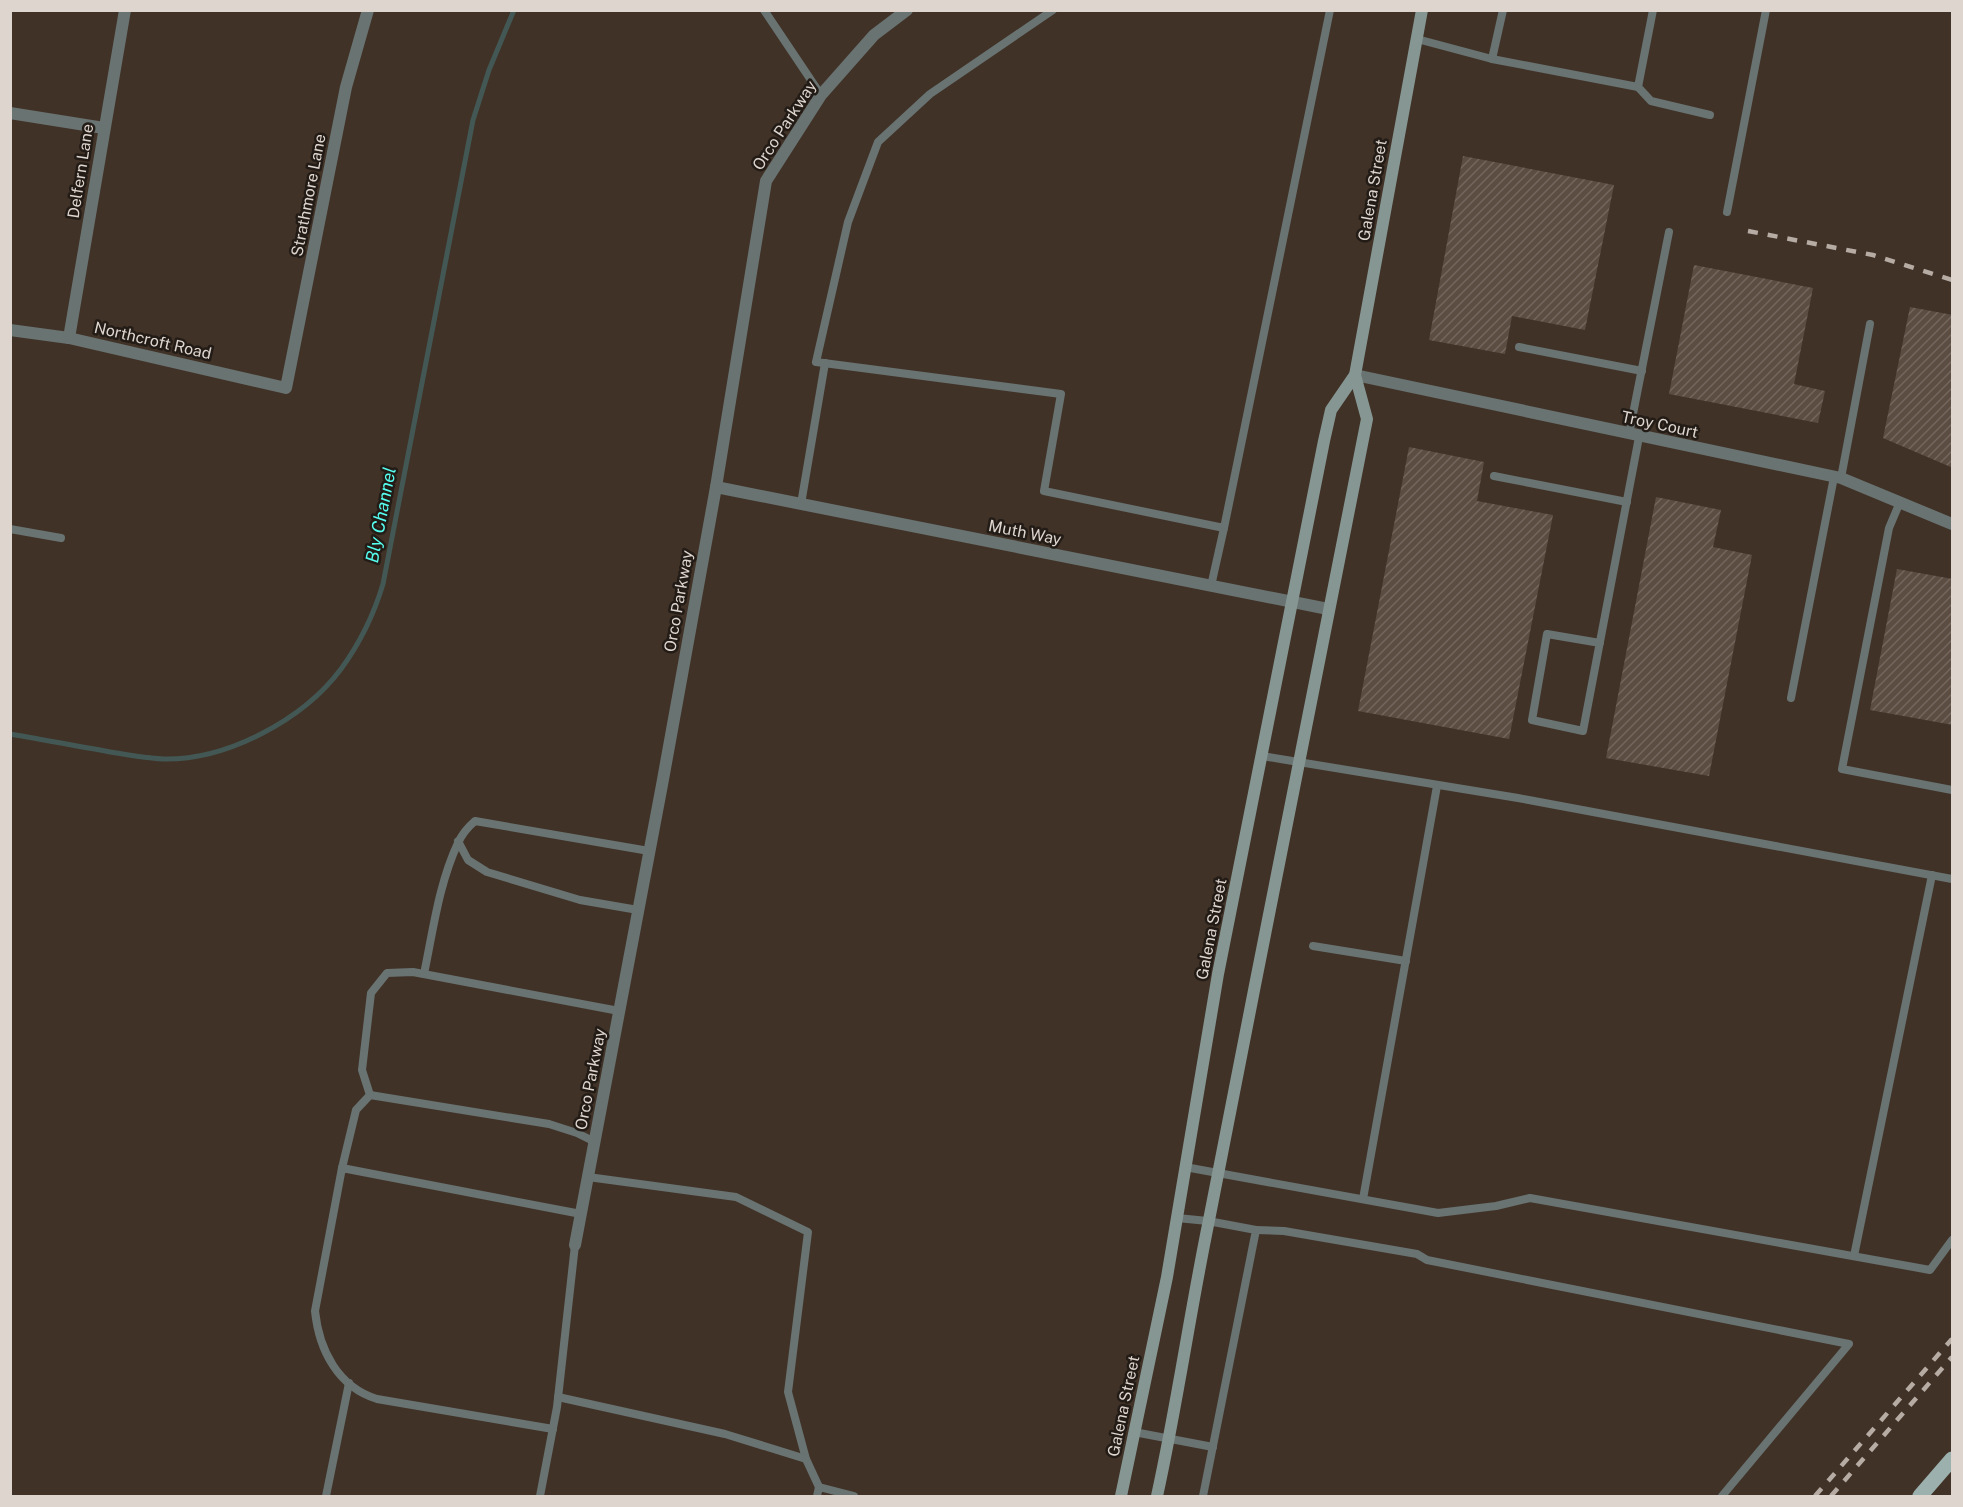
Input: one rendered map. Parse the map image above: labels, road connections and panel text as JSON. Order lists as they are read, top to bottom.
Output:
{
  "streets": {
    "street": [
      "Orco Parkway",
      "Delfern Lane",
      "Galena Street",
      "Strathmore Lane",
      "Northcroft Road",
      "Troy Court",
      "Muth Way"
    ]
  },
  "crossings": [
    ["Orco Parkway", "Muth Way"],
    ["Delfern Lane", "Northcroft Road"],
    ["Galena Street", "Troy Court"],
    ["Galena Street", "Muth Way"],
    ["Strathmore Lane", "Northcroft Road"]
  ],
  "water": ["Bly Channel"]
}
